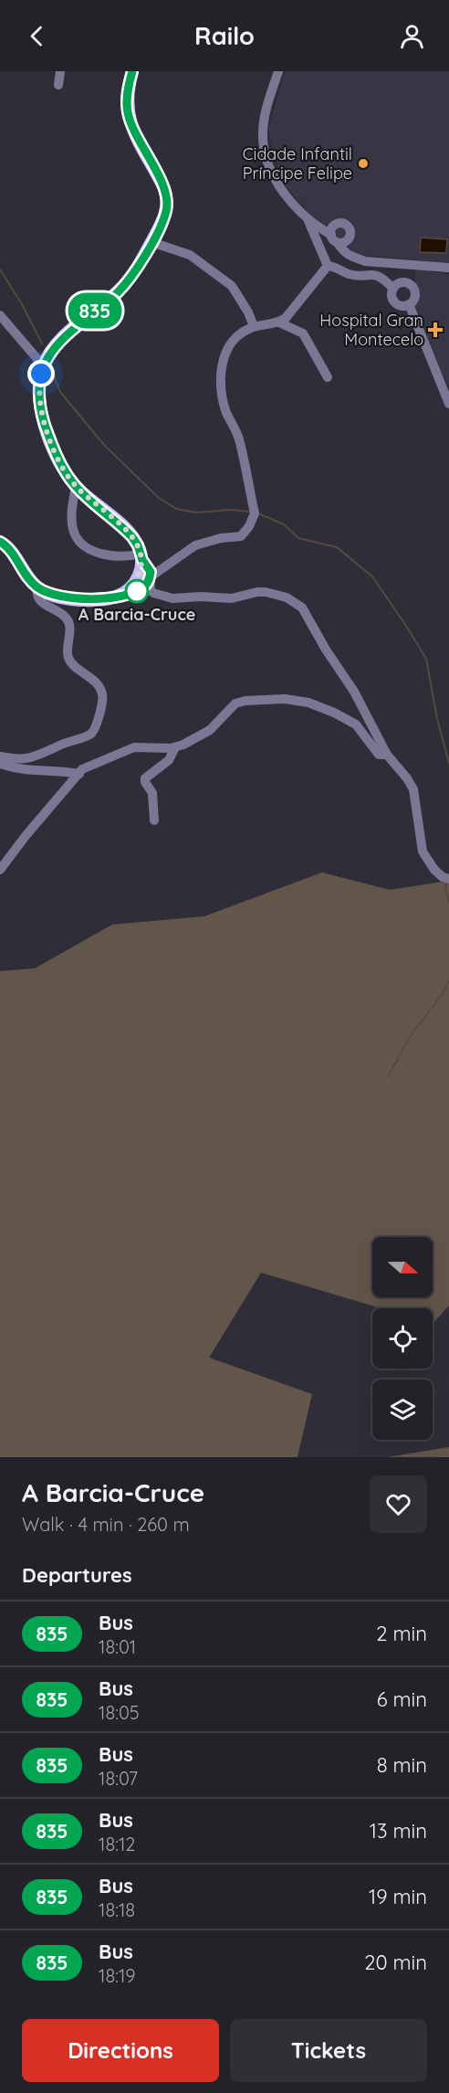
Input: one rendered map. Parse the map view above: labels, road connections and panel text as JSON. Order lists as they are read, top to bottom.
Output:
{
  "places": {
    "other": ["Cidade Infantil Príncipe Felipe", "A Barcia-Cruce"],
    "health": ["Hospital Gran Montecelo"]
  },
  "lines": ["bus line 835"],
  "north": "right",
  "page": {
    "header": "Railo",
    "on_map": "835",
    "heading": [
      ["A Barcia-Cruce", "Walk · 4 min · 260 m"],
      "Departures"
    ],
    "list": [
      {
        "mark": "835",
        "name": "Bus",
        "note": "18:01",
        "value": "2 min"
      },
      {
        "mark": "835",
        "name": "Bus",
        "note": "18:05",
        "value": "6 min"
      },
      {
        "mark": "835",
        "name": "Bus",
        "note": "18:07",
        "value": "8 min"
      },
      {
        "mark": "835",
        "name": "Bus",
        "note": "18:12",
        "value": "13 min"
      },
      {
        "mark": "835",
        "name": "Bus",
        "note": "18:18",
        "value": "19 min"
      },
      {
        "mark": "835",
        "name": "Bus",
        "note": "18:19",
        "value": "20 min"
      }
    ],
    "buttons": ["Directions", "Tickets"]
  }
}
